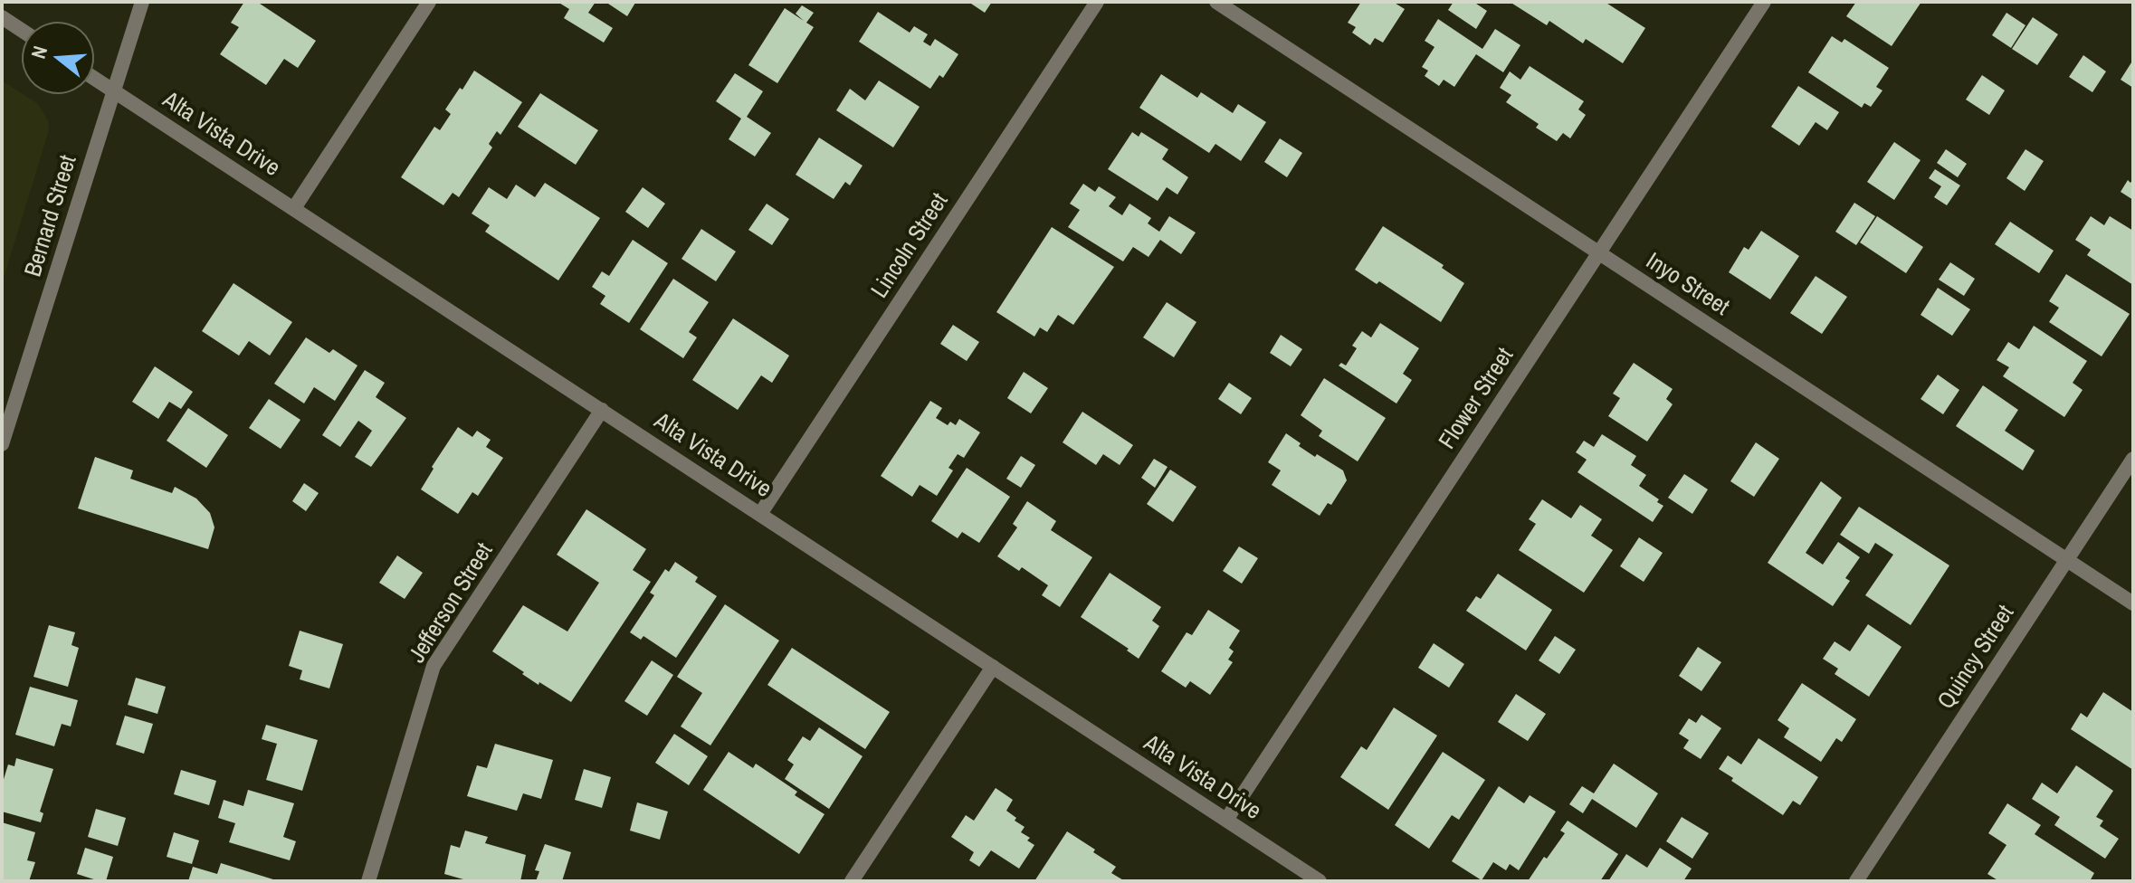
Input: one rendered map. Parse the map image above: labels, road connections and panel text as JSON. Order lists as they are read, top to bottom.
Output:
{
  "streets": {
    "street": [
      "Alta Vista Drive",
      "Bernard Street",
      "Lincoln Street",
      "Inyo Street",
      "Flower Street",
      "Jefferson Street",
      "Quincy Street"
    ]
  },
  "crossings": [
    ["Alta Vista Drive", "Bernard Street"],
    ["Alta Vista Drive", "Lincoln Street"],
    ["Alta Vista Drive", "Flower Street"],
    ["Alta Vista Drive", "Jefferson Street"],
    ["Inyo Street", "Flower Street"],
    ["Inyo Street", "Quincy Street"]
  ],
  "north": "left"
}
